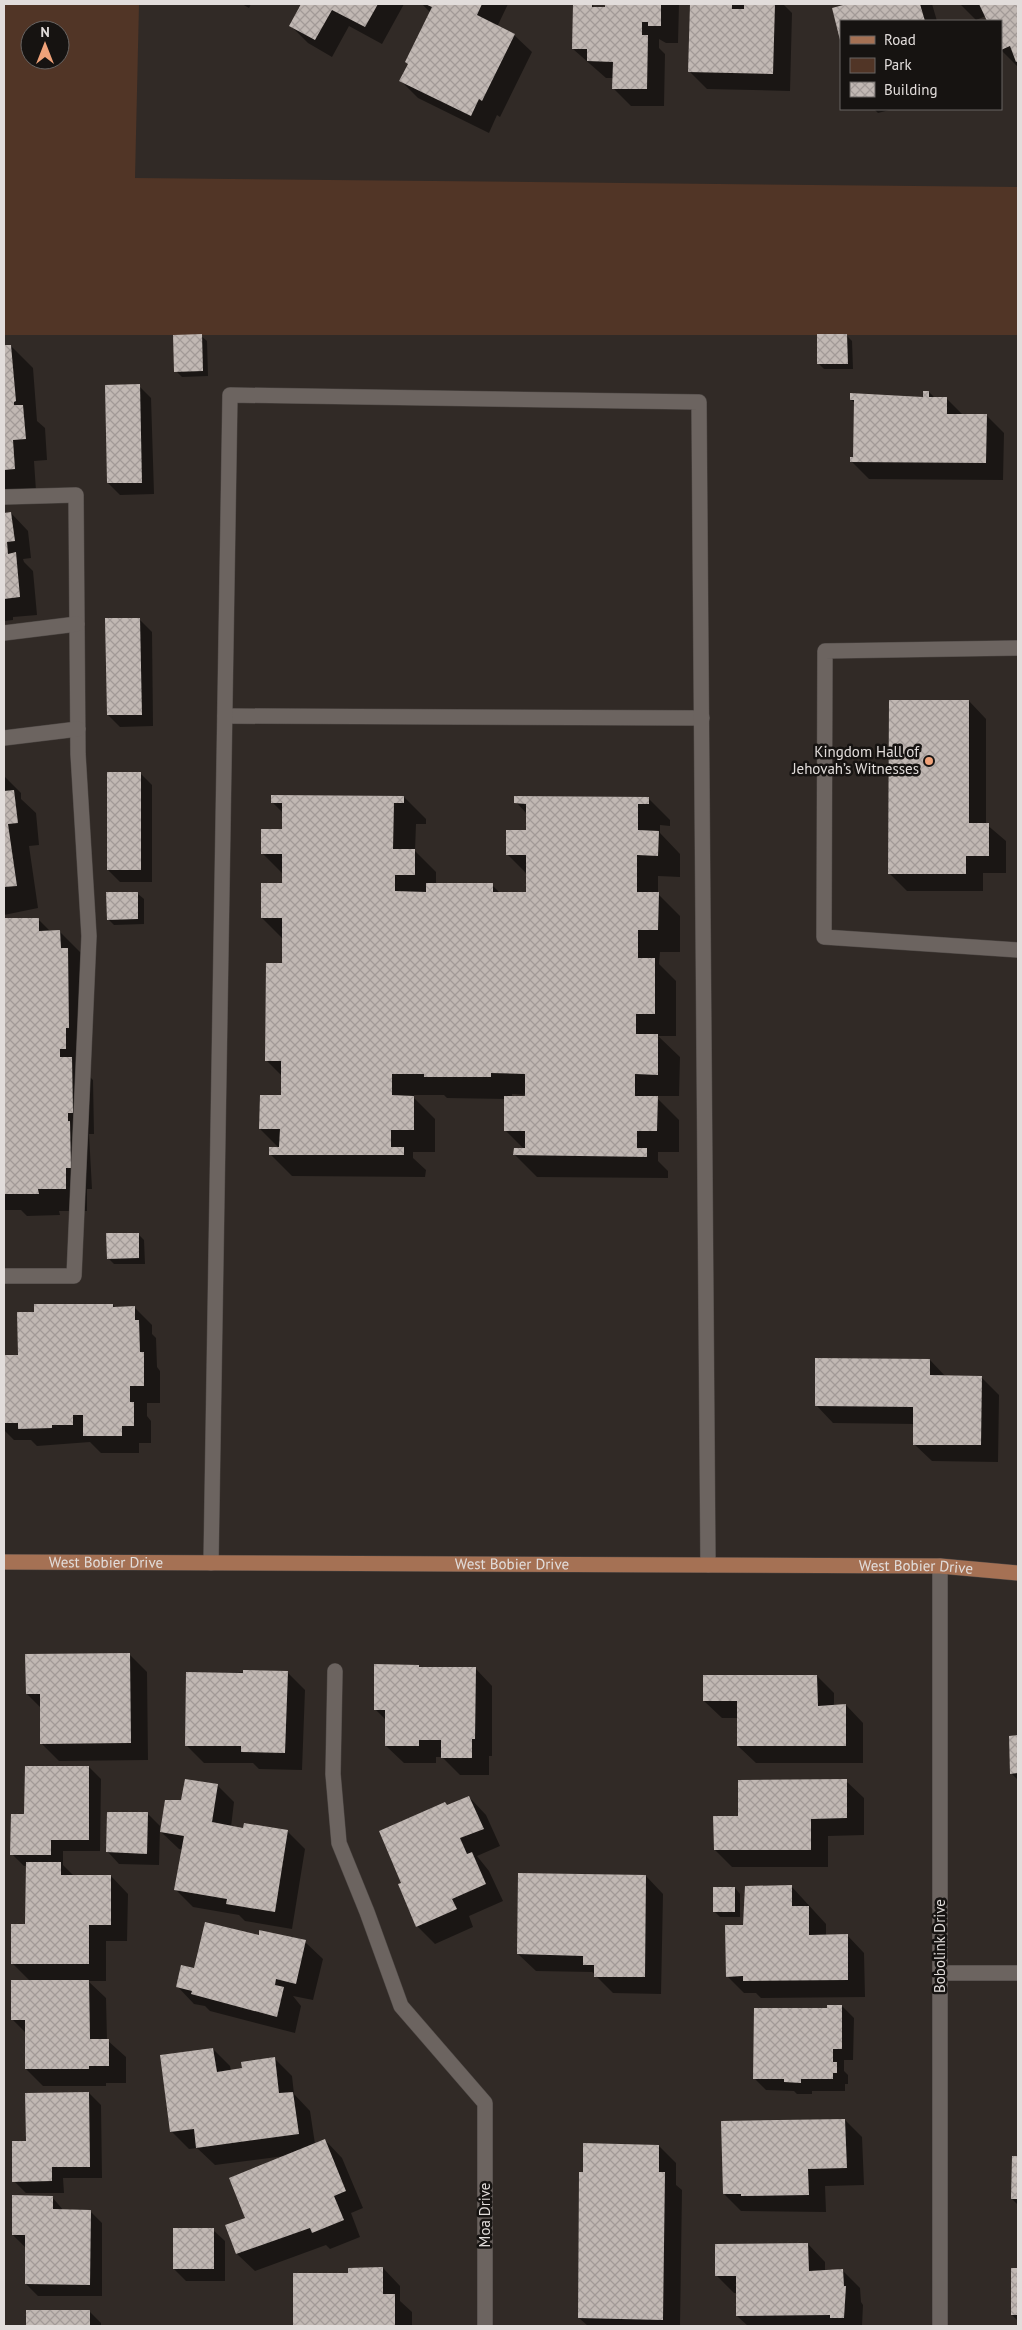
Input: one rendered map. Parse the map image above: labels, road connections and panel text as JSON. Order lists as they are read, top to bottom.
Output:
{
  "streets": {
    "main road": ["West Bobier Drive"],
    "street": ["Bobolink Drive", "Moa Drive"]
  },
  "crossings": [
    ["West Bobier Drive", "Bobolink Drive"]
  ],
  "places": ["Kingdom Hall of Jehovah’s Witnesses"],
  "legend": ["Road", "Park", "Building"],
  "north": "top"
}
